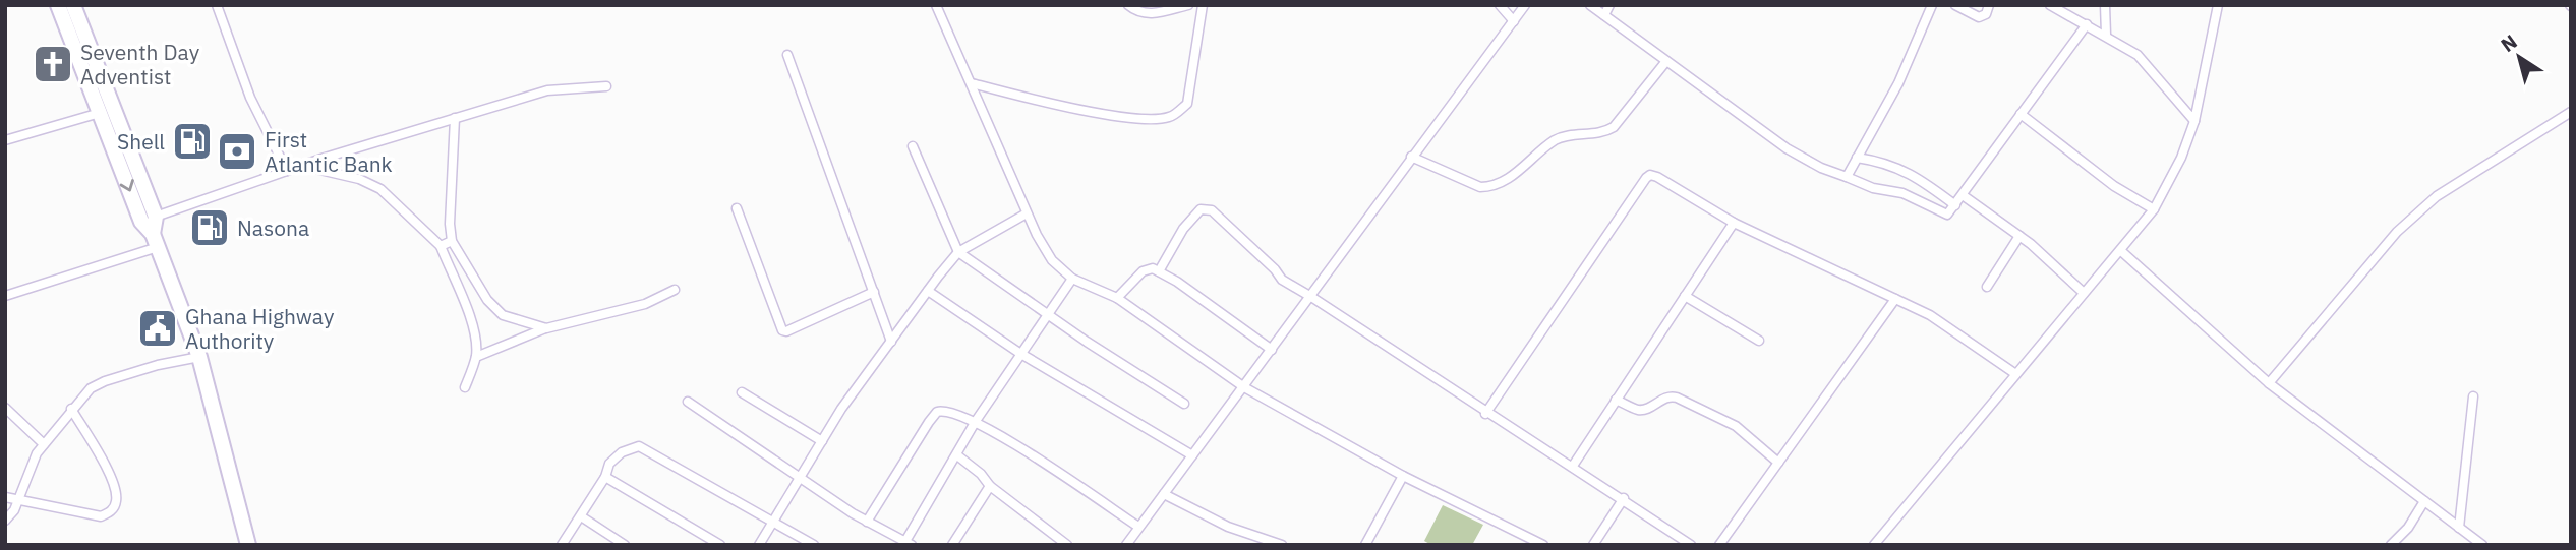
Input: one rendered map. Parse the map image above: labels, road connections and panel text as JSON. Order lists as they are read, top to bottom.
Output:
{
  "places": {
    "church": ["Seventh Day Adventist"],
    "fuel station": ["Shell", "Nasona"],
    "bank": ["First Atlantic Bank"],
    "public building": ["Ghana Highway Authority"]
  },
  "north": "top left"
}
